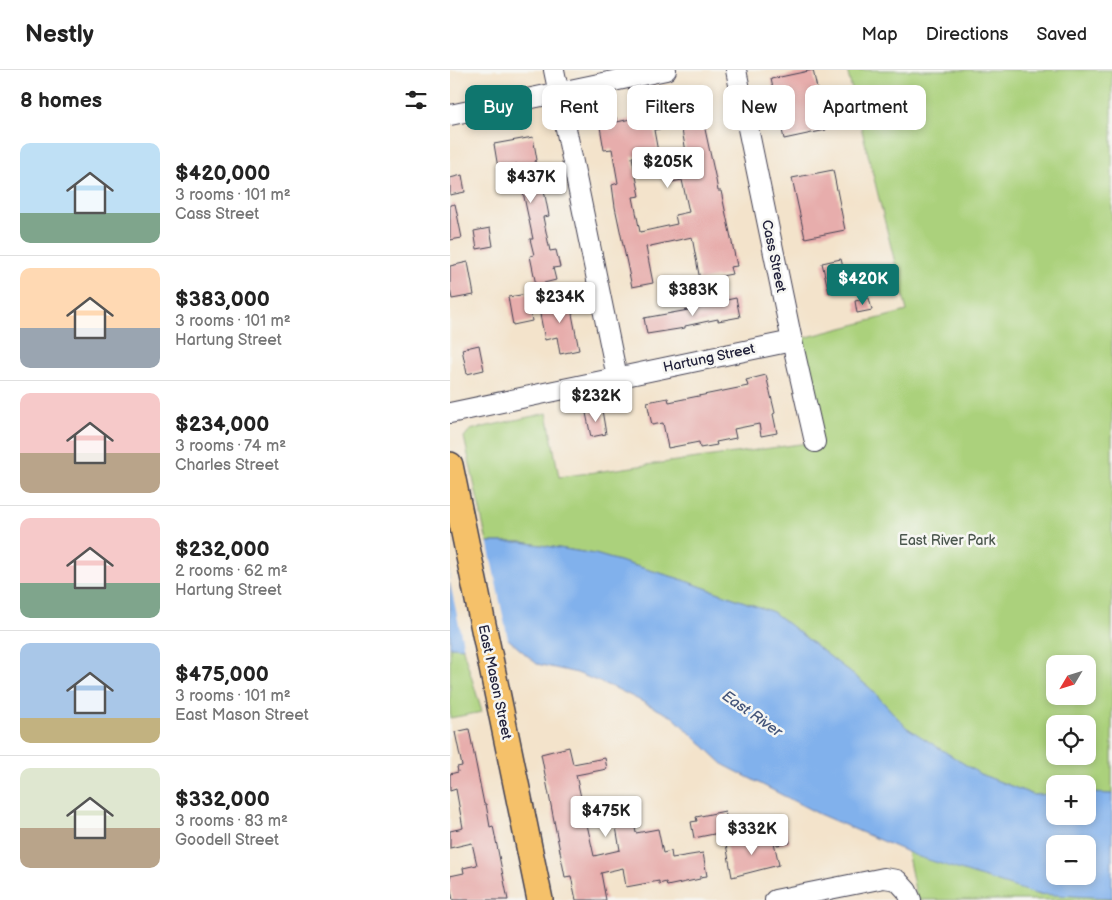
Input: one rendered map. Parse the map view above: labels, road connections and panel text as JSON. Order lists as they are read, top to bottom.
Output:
{
  "streets": {
    "main road": ["East Mason Street"],
    "street": ["Cass Street", "Hartung Street"]
  },
  "crossings": [
    ["Cass Street", "Hartung Street"]
  ],
  "water": ["East River"],
  "parks": ["East River Park"],
  "north": "bottom left",
  "page": {
    "header": "Nestly",
    "nav": ["Map", "Directions", "Saved"],
    "heading": "8 homes",
    "chip": [
      "Buy",
      "Rent",
      "Filters",
      "New",
      "Apartment"
    ],
    "list": [
      {
        "name": "$420,000",
        "note": "3 rooms · 101 m² · Cass Street"
      },
      {
        "name": "$383,000",
        "note": "3 rooms · 101 m² · Hartung Street"
      },
      {
        "name": "$234,000",
        "note": "3 rooms · 74 m² · Charles Street"
      },
      {
        "name": "$232,000",
        "note": "2 rooms · 62 m² · Hartung Street"
      },
      {
        "name": "$475,000",
        "note": "3 rooms · 101 m² · East Mason Street"
      },
      {
        "name": "$332,000",
        "note": "3 rooms · 83 m² · Goodell Street"
      }
    ],
    "price": [
      "$205K",
      "$437K",
      "$420K",
      "$383K",
      "$234K",
      "$232K",
      "$475K",
      "$332K"
    ],
    "map_buttons": ["+", "−"]
  }
}
